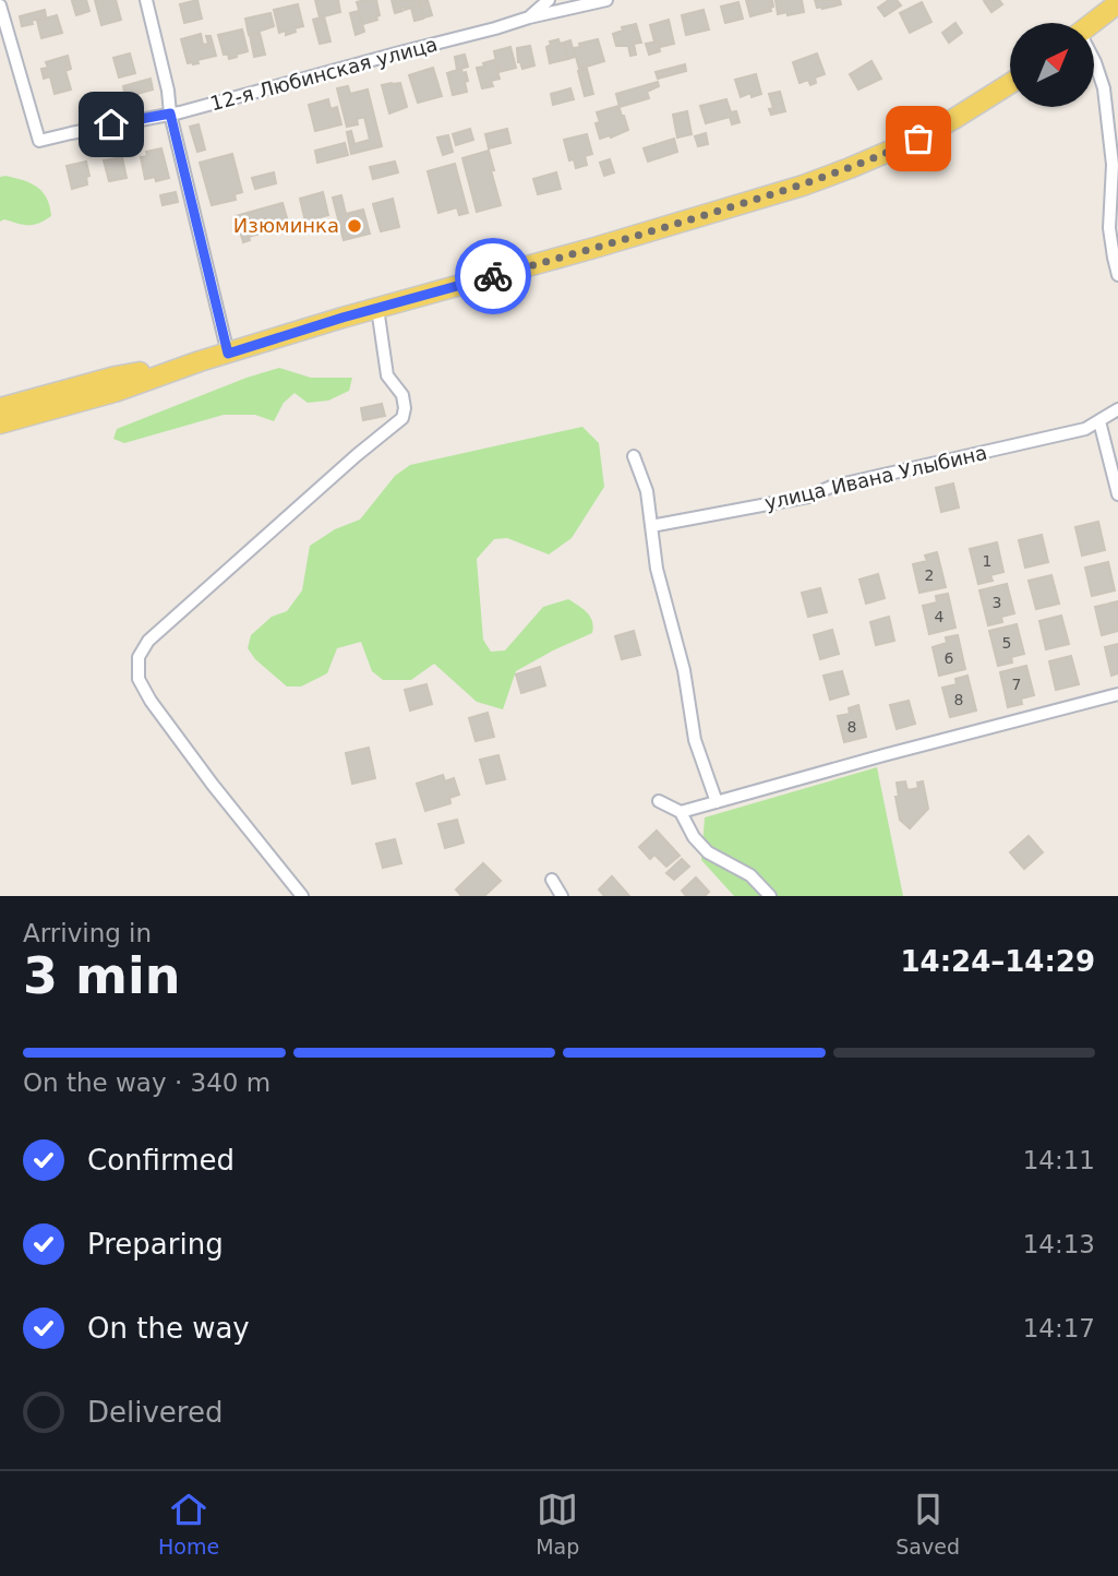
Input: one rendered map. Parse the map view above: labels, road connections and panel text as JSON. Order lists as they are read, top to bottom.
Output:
{
  "streets": {
    "street": ["12-я Любинская улица", "улица Ивана Улыбина"]
  },
  "places": ["Изюминка"],
  "house_numbers": [
    "1",
    "2",
    "3",
    "4",
    "5",
    "6",
    "7",
    "8",
    "8"
  ],
  "north": "top right",
  "page": {
    "heading": ["3 min", "Arriving in", "14:24–14:29"],
    "bar": "On the way · 340 m",
    "list": [
      ["Confirmed", "14:11"],
      ["Preparing", "14:13"],
      ["On the way", "14:17"],
      "Delivered"
    ],
    "tabs": ["Home", "Map", "Saved"]
  }
}
